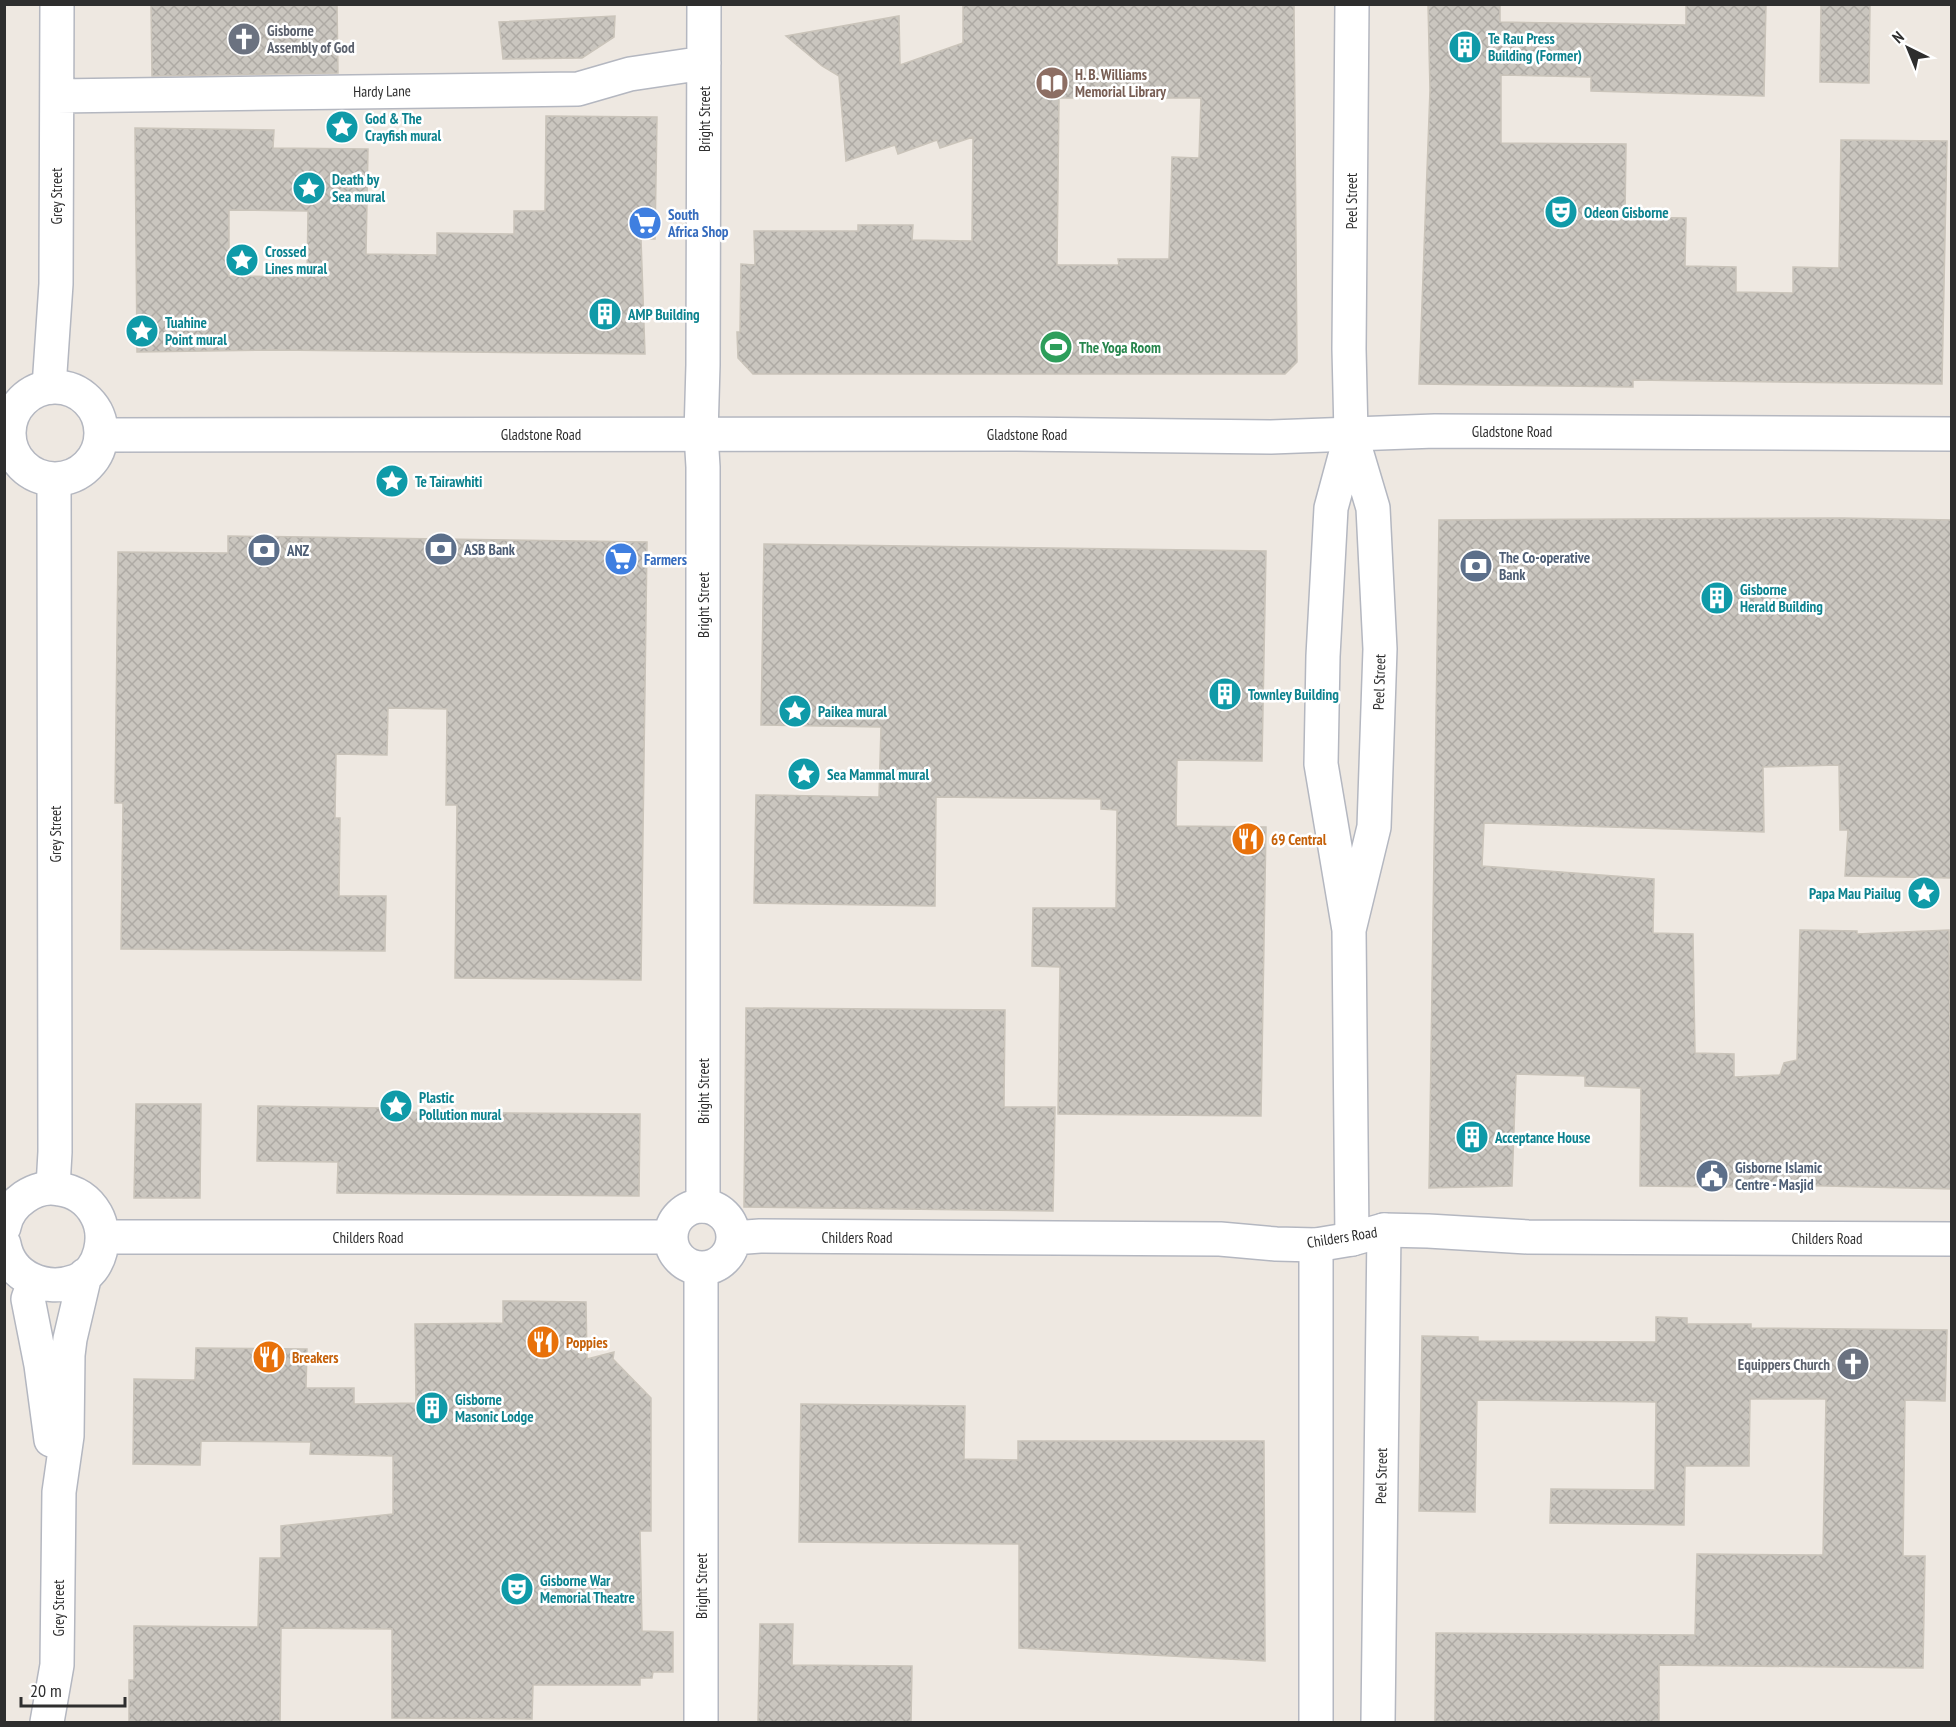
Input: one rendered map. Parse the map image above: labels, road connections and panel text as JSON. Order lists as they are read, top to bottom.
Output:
{
  "streets": {
    "street": [
      "Hardy Lane",
      "Bright Street",
      "Grey Street",
      "Peel Street",
      "Gladstone Road",
      "Childers Road"
    ]
  },
  "crossings": [
    ["Hardy Lane", "Bright Street"],
    ["Hardy Lane", "Grey Street"],
    ["Bright Street", "Gladstone Road"],
    ["Bright Street", "Childers Road"],
    ["Grey Street", "Gladstone Road"],
    ["Peel Street", "Gladstone Road"],
    ["Peel Street", "Childers Road"]
  ],
  "places": {
    "church": ["Gisborne Assembly of God", "Equippers Church"],
    "building": [
      "Te Rau Press Building (Former)",
      "AMP Building",
      "Gisborne Herald Building",
      "Townley Building",
      "Acceptance House",
      "Gisborne Masonic Lodge"
    ],
    "library": ["H. B. Williams Memorial Library"],
    "place": [
      "God & The Crayfish mural",
      "Death by Sea mural",
      "Crossed Lines mural",
      "Tuahine Point mural",
      "Te Tairawhiti",
      "Paikea mural",
      "Sea Mammal mural",
      "Papa Mau Piailug",
      "Plastic Pollution mural"
    ],
    "theatre": ["Odeon Gisborne", "Gisborne War Memorial Theatre"],
    "supermarket": ["South Africa Shop", "Farmers"],
    "sports": ["The Yoga Room"],
    "bank": ["ASB Bank", "ANZ", "The Co-operative Bank"],
    "restaurant": ["69 Central", "Poppies", "Breakers"],
    "public building": ["Gisborne Islamic Centre - Masjid"]
  },
  "scale_bar": "20 m",
  "north": "top left"
}
